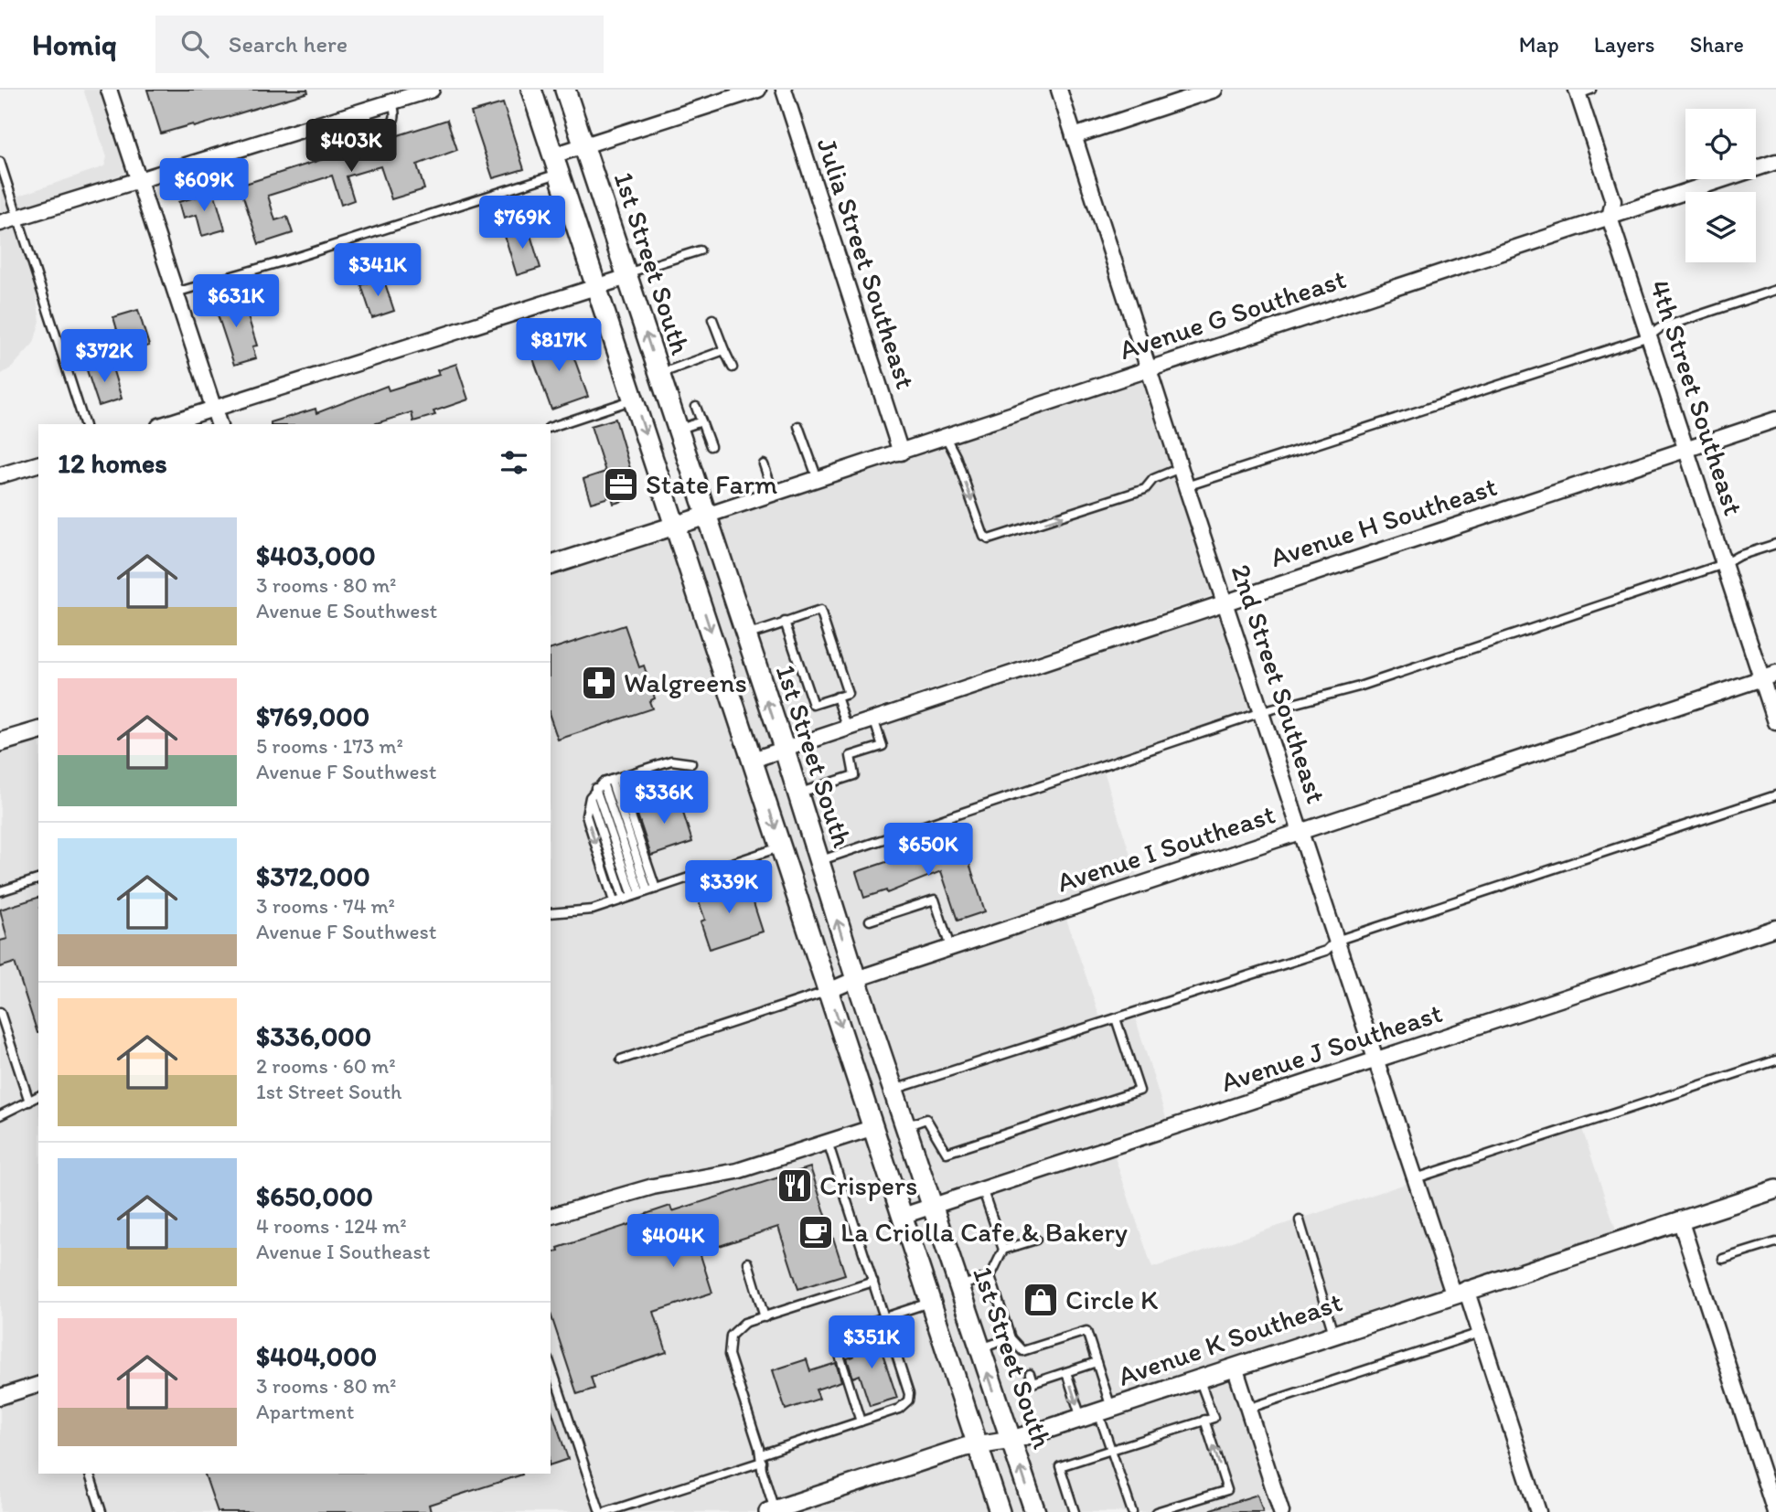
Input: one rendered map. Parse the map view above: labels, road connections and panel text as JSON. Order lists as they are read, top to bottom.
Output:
{
  "streets": {
    "main road": ["1st Street South"],
    "street": [
      "Julia Street Southeast",
      "Avenue G Southeast",
      "4th Street Southeast",
      "Avenue H Southeast",
      "2nd Street Southeast",
      "Avenue I Southeast",
      "Avenue J Southeast",
      "Avenue K Southeast"
    ]
  },
  "crossings": [
    ["1st Street South", "Avenue G Southeast"],
    ["1st Street South", "Avenue H Southeast"],
    ["1st Street South", "Avenue I Southeast"],
    ["1st Street South", "Avenue J Southeast"],
    ["1st Street South", "Avenue K Southeast"],
    ["Julia Street Southeast", "Avenue G Southeast"],
    ["Avenue G Southeast", "4th Street Southeast"],
    ["Avenue G Southeast", "2nd Street Southeast"],
    ["4th Street Southeast", "Avenue H Southeast"],
    ["4th Street Southeast", "Avenue I Southeast"],
    ["Avenue H Southeast", "2nd Street Southeast"],
    ["2nd Street Southeast", "Avenue I Southeast"],
    ["2nd Street Southeast", "Avenue J Southeast"],
    ["2nd Street Southeast", "Avenue K Southeast"]
  ],
  "places": {
    "office": ["State Farm"],
    "pharmacy": ["Walgreens"],
    "restaurant": ["Crispers"],
    "cafe": ["La Criolla Cafe & Bakery"],
    "shop": ["Circle K"]
  },
  "page": {
    "header": "Homiq",
    "search": "Search here",
    "nav": ["Map", "Layers", "Share"],
    "price": [
      "$403K",
      "$609K",
      "$769K",
      "$341K",
      "$631K",
      "$817K",
      "$372K",
      "$336K",
      "$650K",
      "$339K",
      "$404K",
      "$351K"
    ],
    "heading": "12 homes",
    "list": [
      {
        "name": "$403,000",
        "note": "3 rooms · 80 m² · Avenue E Southwest"
      },
      {
        "name": "$769,000",
        "note": "5 rooms · 173 m² · Avenue F Southwest"
      },
      {
        "name": "$372,000",
        "note": "3 rooms · 74 m² · Avenue F Southwest"
      },
      {
        "name": "$336,000",
        "note": "2 rooms · 60 m² · 1st Street South"
      },
      {
        "name": "$650,000",
        "note": "4 rooms · 124 m² · Avenue I Southeast"
      },
      {
        "name": "$404,000",
        "note": "3 rooms · 80 m² · Apartment"
      }
    ]
  }
}
